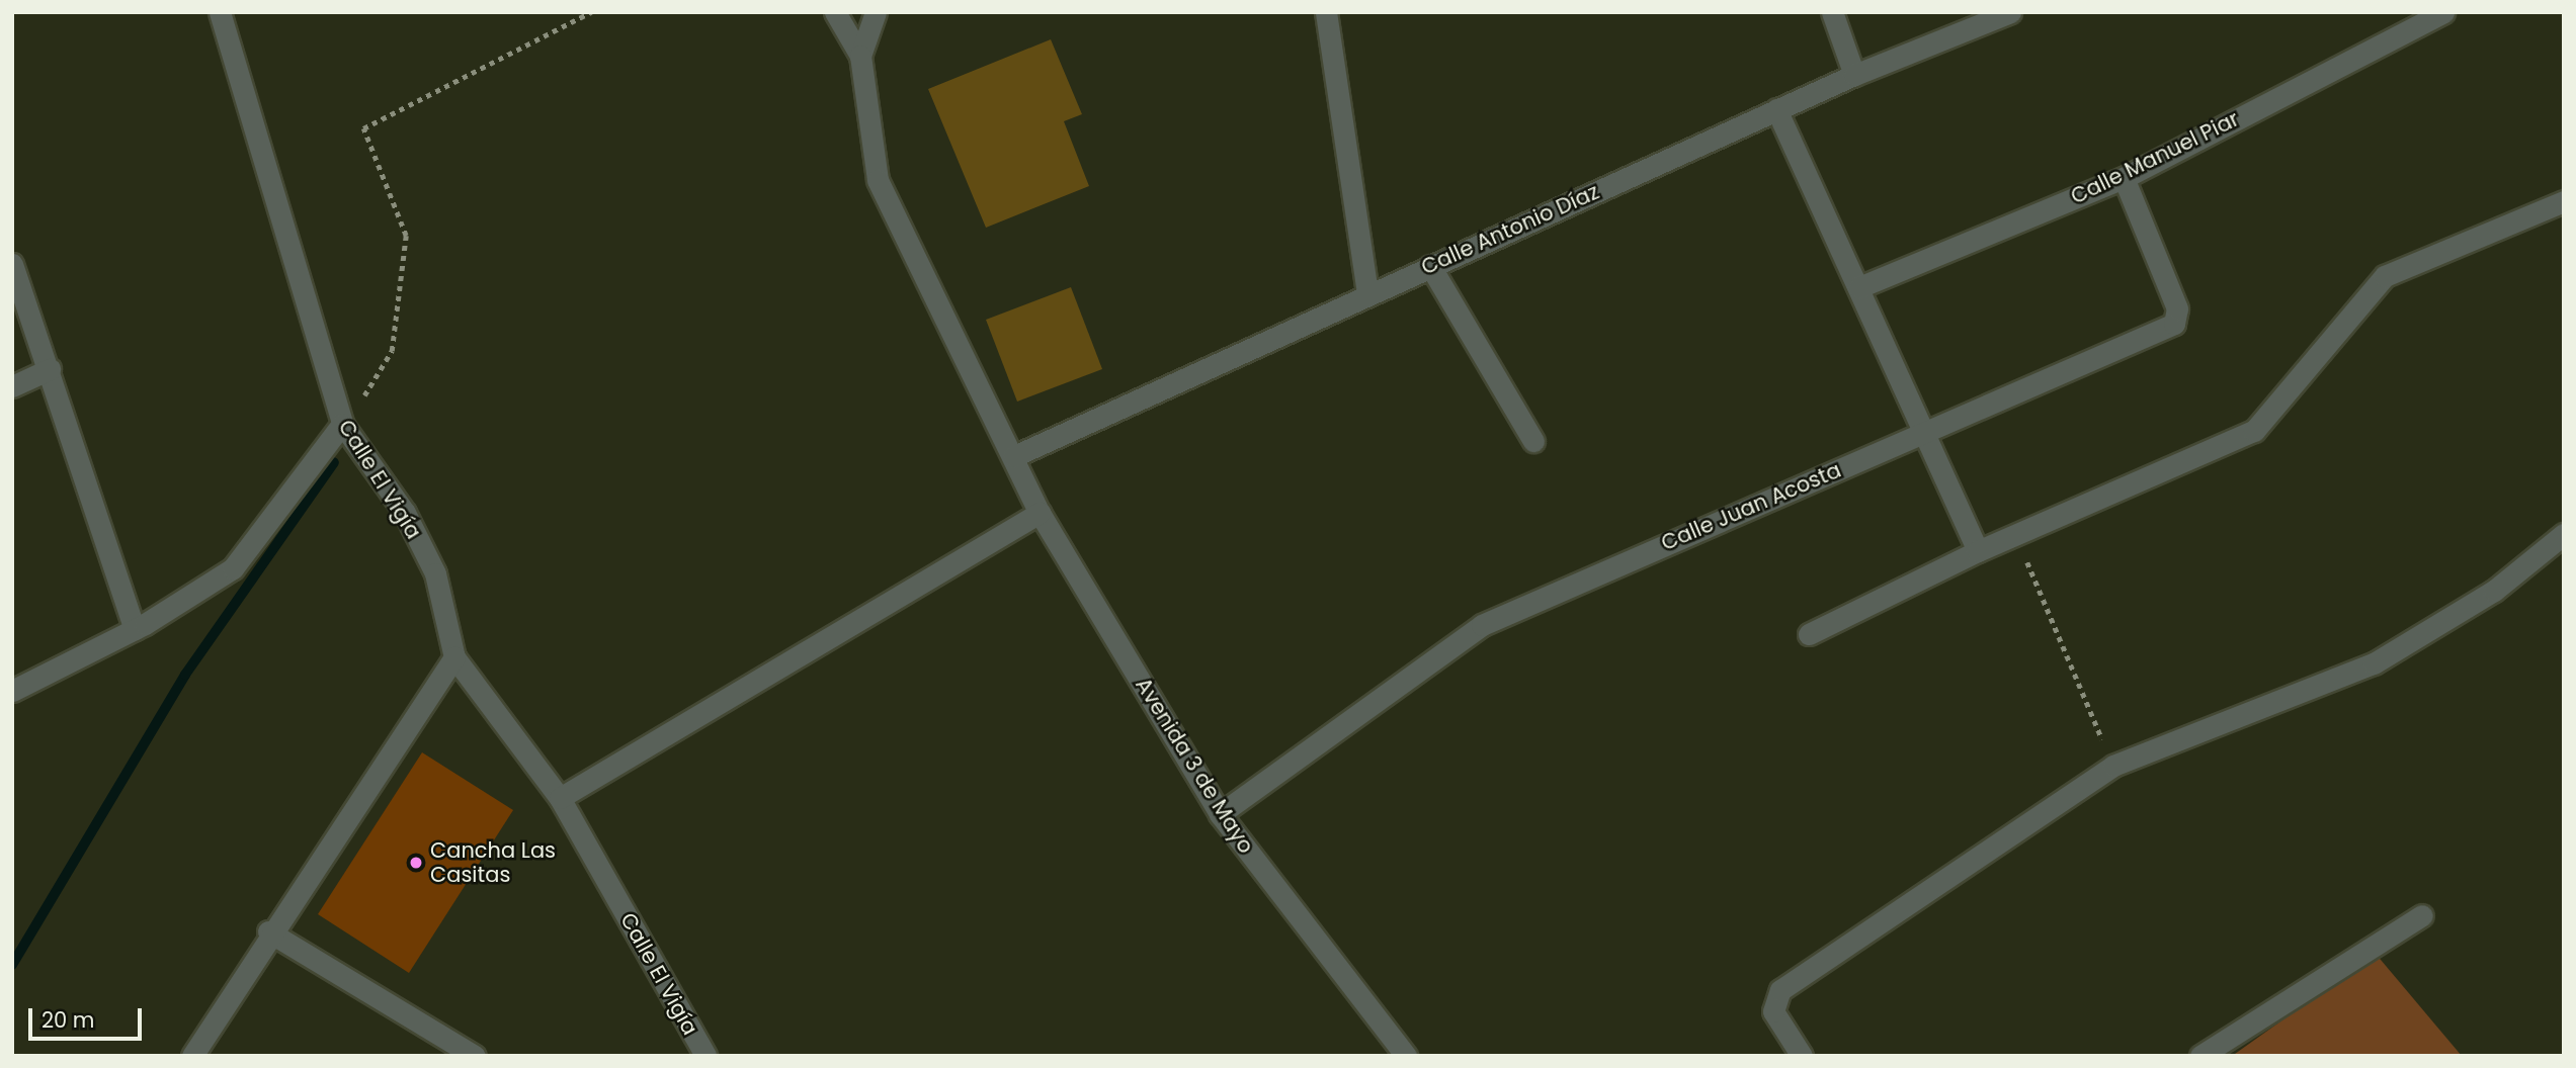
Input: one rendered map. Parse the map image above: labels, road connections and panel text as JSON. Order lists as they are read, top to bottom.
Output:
{
  "streets": {
    "street": [
      "Calle Manuel Piar",
      "Calle Antonio Díaz",
      "Calle El Vigía",
      "Calle Juan Acosta",
      "Avenida 3 de Mayo"
    ]
  },
  "crossings": [
    ["Calle Manuel Piar", "Calle Juan Acosta"],
    ["Calle Antonio Díaz", "Avenida 3 de Mayo"],
    ["Calle Juan Acosta", "Avenida 3 de Mayo"]
  ],
  "places": ["Cancha Las Casitas"],
  "scale_bar": "20 m"
}
